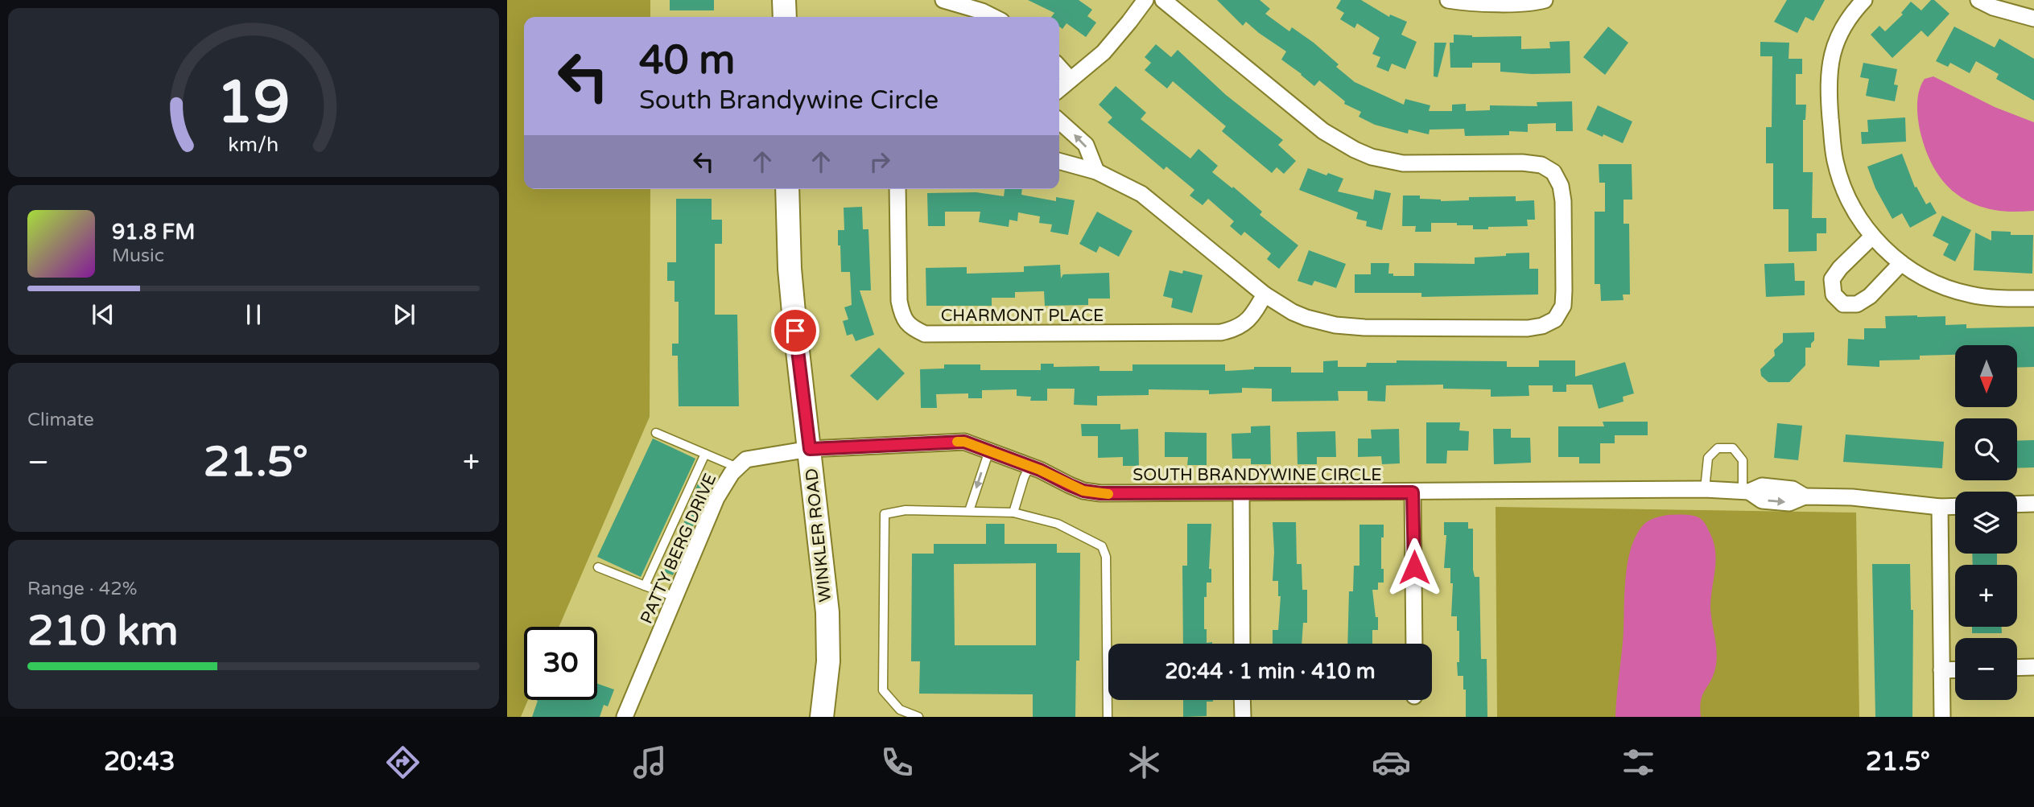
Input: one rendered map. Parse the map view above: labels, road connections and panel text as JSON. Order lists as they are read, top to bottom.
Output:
{
  "streets": {
    "street": [
      "CHARMONT PLACE",
      "SOUTH BRANDYWINE CIRCLE",
      "WINKLER ROAD",
      "PATTY BERG DRIVE"
    ]
  },
  "crossings": [
    ["SOUTH BRANDYWINE CIRCLE", "WINKLER ROAD"],
    ["SOUTH BRANDYWINE CIRCLE", "PATTY BERG DRIVE"],
    ["WINKLER ROAD", "PATTY BERG DRIVE"]
  ],
  "north": "bottom",
  "page": {
    "turn": ["40 m", "South Brandywine Circle"],
    "song": ["91.8 FM", "Music"],
    "map_buttons": ["+", "−"],
    "tile": [
      "Climate",
      ["Range · 42%", "210 km"]
    ],
    "heat": ["−", "21.5°", "+"],
    "limit": "30",
    "trip": "20:44 · 1 min · 410 m",
    "tabs": ["20:43", "21.5°"],
    "gauge": ["19", "km/h"]
  }
}
